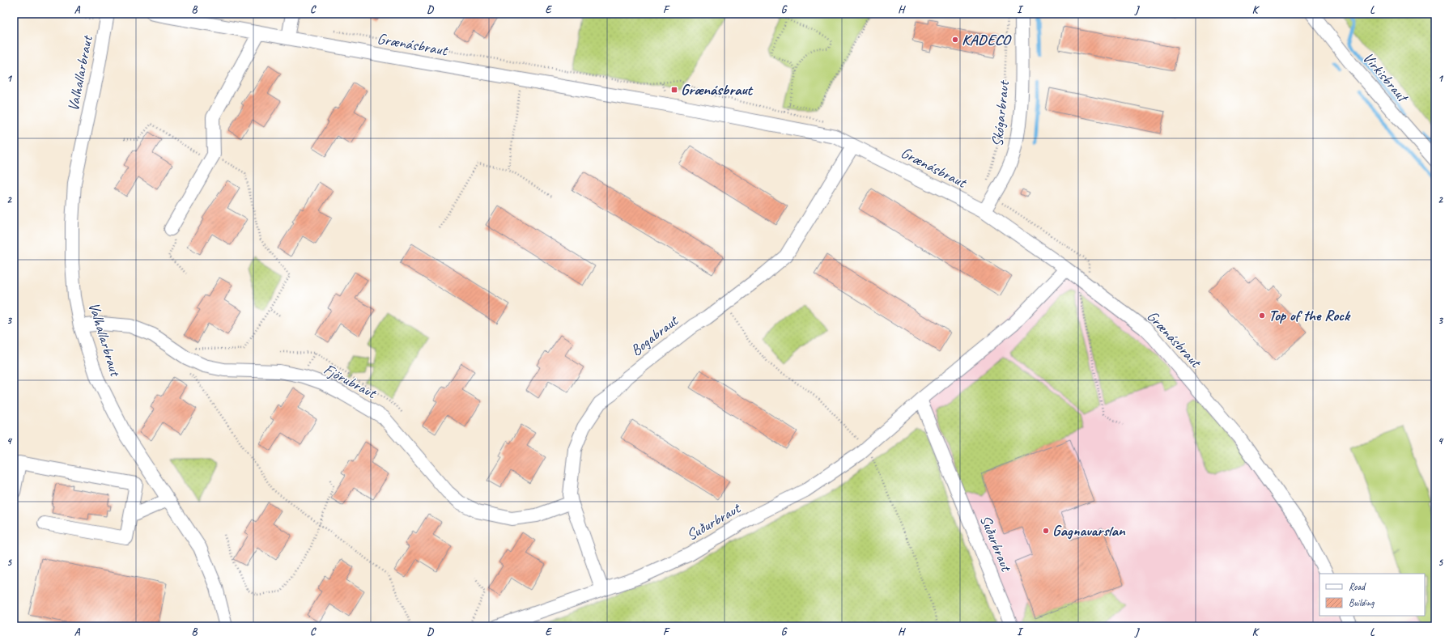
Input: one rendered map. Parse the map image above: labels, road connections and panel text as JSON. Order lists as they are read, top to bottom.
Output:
{
  "streets": {
    "street": [
      "Grænásbraut",
      "Valhallarbraut",
      "Virkisbraut",
      "Skógarbraut",
      "Bogabraut",
      "Fjörubraut",
      "Suðurbraut"
    ]
  },
  "crossings": [
    ["Grænásbraut", "Skógarbraut"],
    ["Grænásbraut", "Bogabraut"],
    ["Grænásbraut", "Suðurbraut"],
    ["Valhallarbraut", "Fjörubraut"],
    ["Bogabraut", "Fjörubraut"],
    ["Bogabraut", "Suðurbraut"]
  ],
  "places": {
    "other": ["KADECO", "Top of the Rock", "Gagnavarslan"],
    "transit": ["Grænásbraut"]
  },
  "legend": ["Road", "Building"],
  "grid": {
    "columns": [
      "A",
      "B",
      "C",
      "D",
      "E",
      "F",
      "G",
      "H",
      "I",
      "J",
      "K",
      "L"
    ],
    "rows": [
      "1",
      "2",
      "3",
      "4",
      "5"
    ]
  }
}
